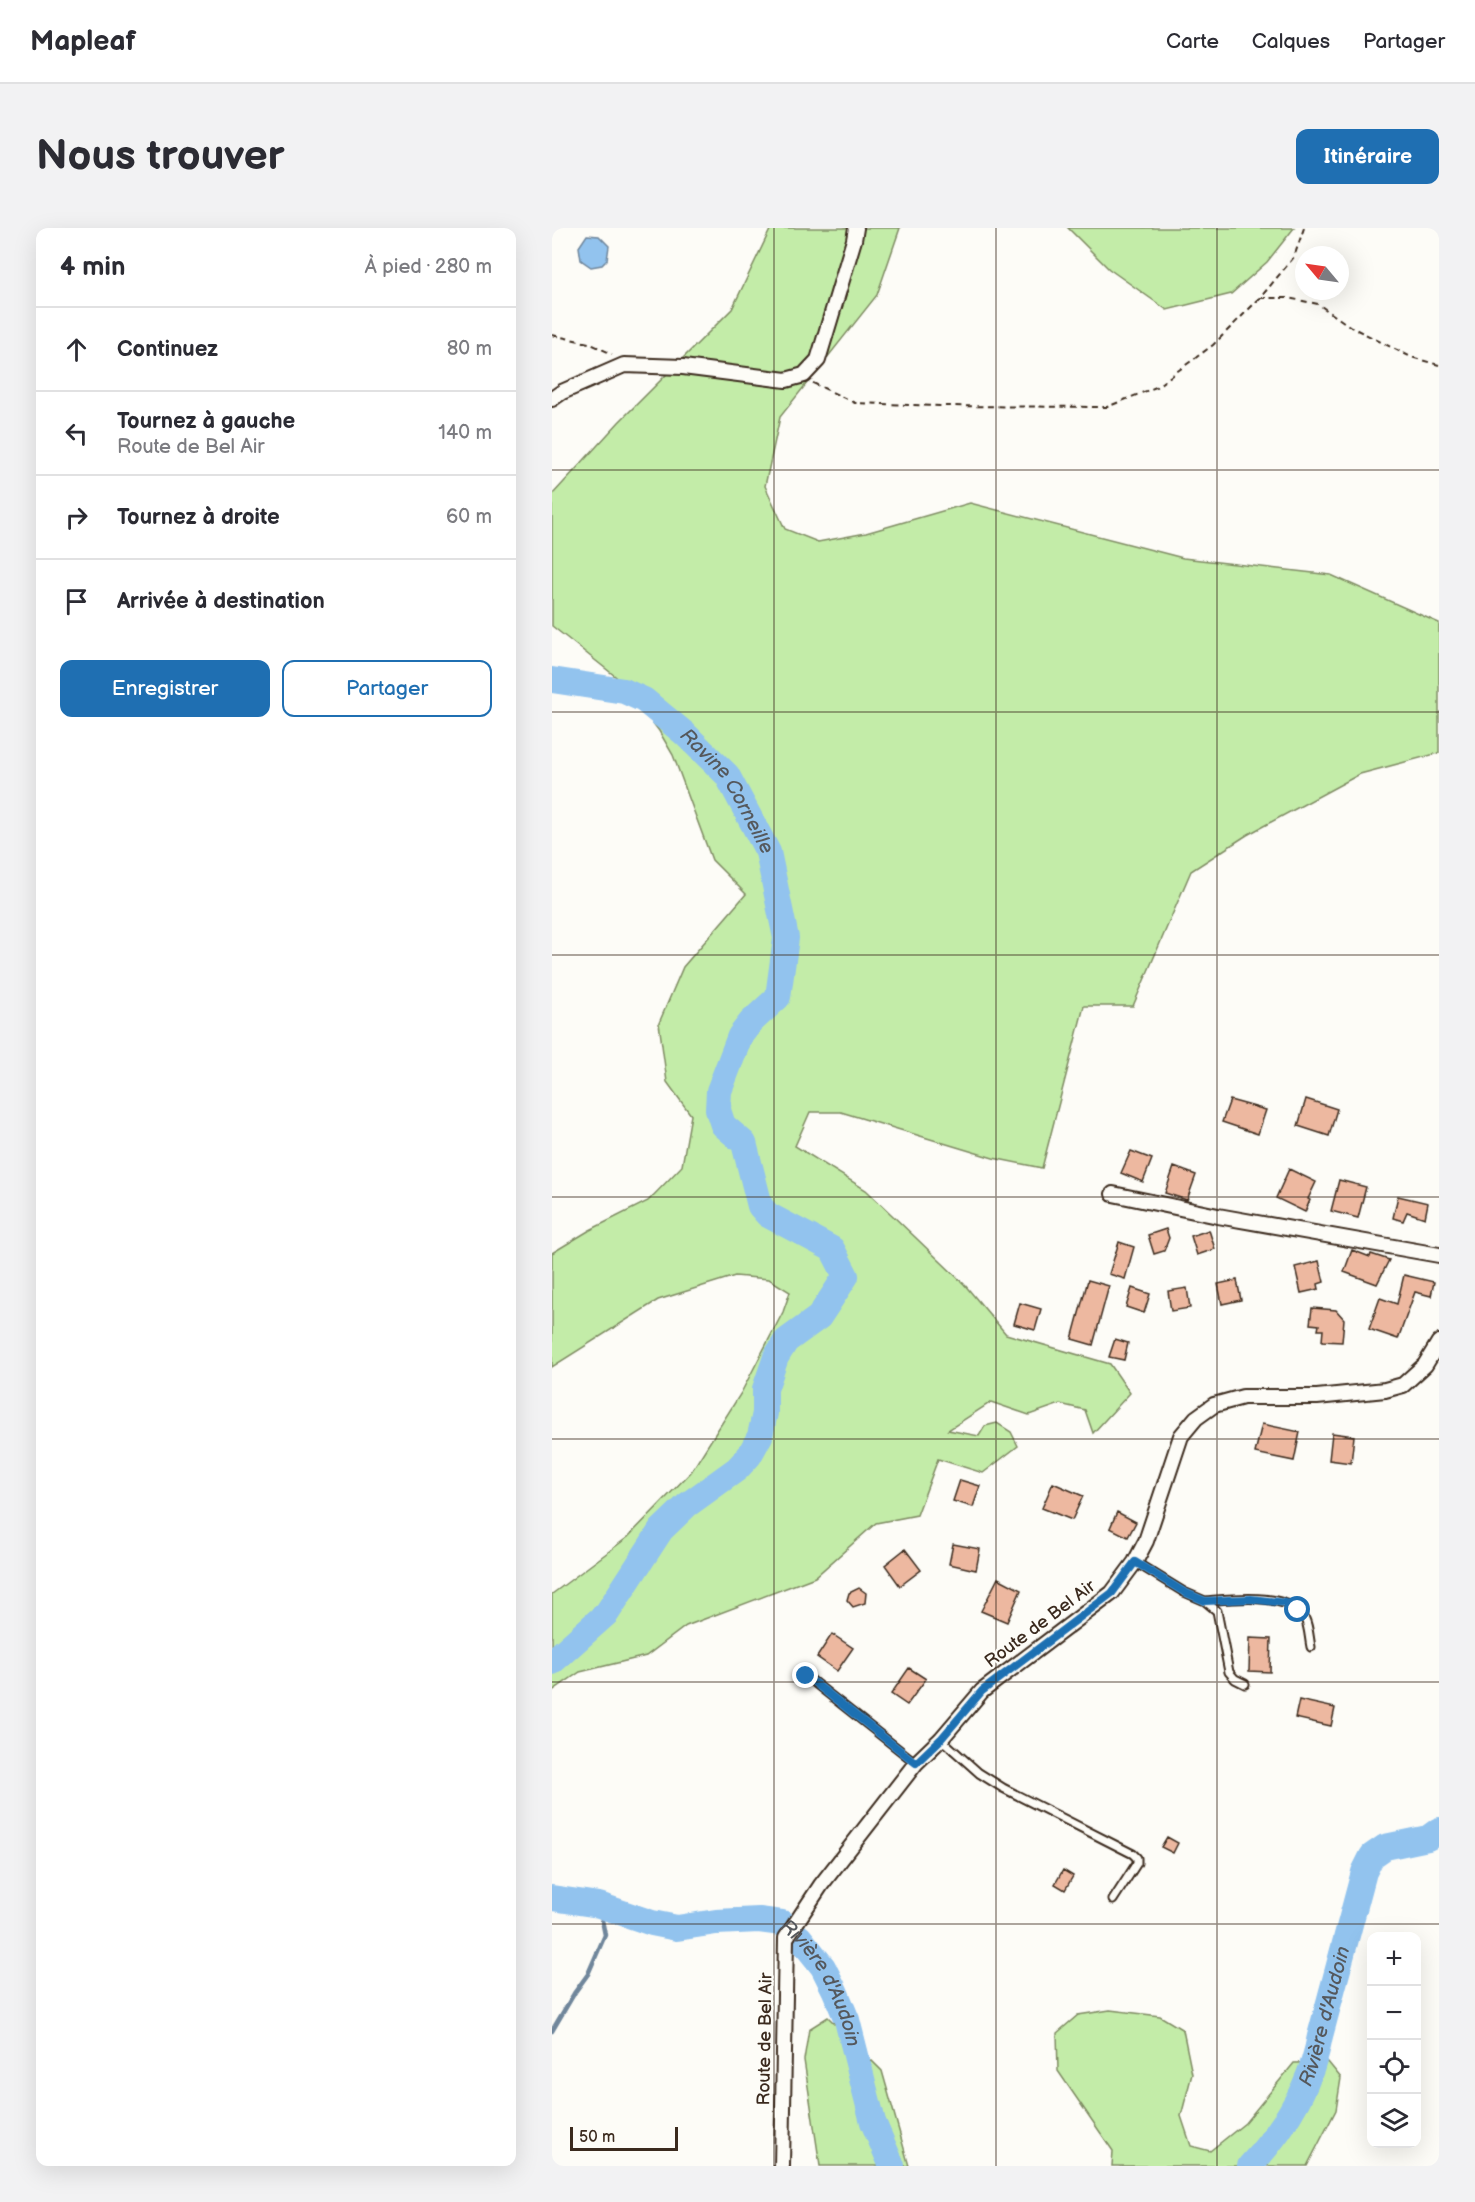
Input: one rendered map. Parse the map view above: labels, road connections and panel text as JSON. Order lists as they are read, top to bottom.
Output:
{
  "streets": {
    "street": ["Route de Bel Air"]
  },
  "water": ["Ravine Corneille", "Rivière d'Audoin"],
  "scale_bar": "50 m",
  "north": "top left",
  "page": {
    "header": "Mapleaf",
    "nav": ["Carte", "Calques", "Partager"],
    "buttons": [
      "Itinéraire",
      ["Enregistrer", "Partager"]
    ],
    "title": "Nous trouver",
    "heading": ["4 min", "À pied · 280 m"],
    "list": [
      ["Continuez", "80 m"],
      ["Tournez à gauche", "Route de Bel Air", "140 m"],
      ["Tournez à droite", "60 m"],
      "Arrivée à destination"
    ],
    "map_buttons": ["+", "−"],
    "scale": "50 m"
  }
}
